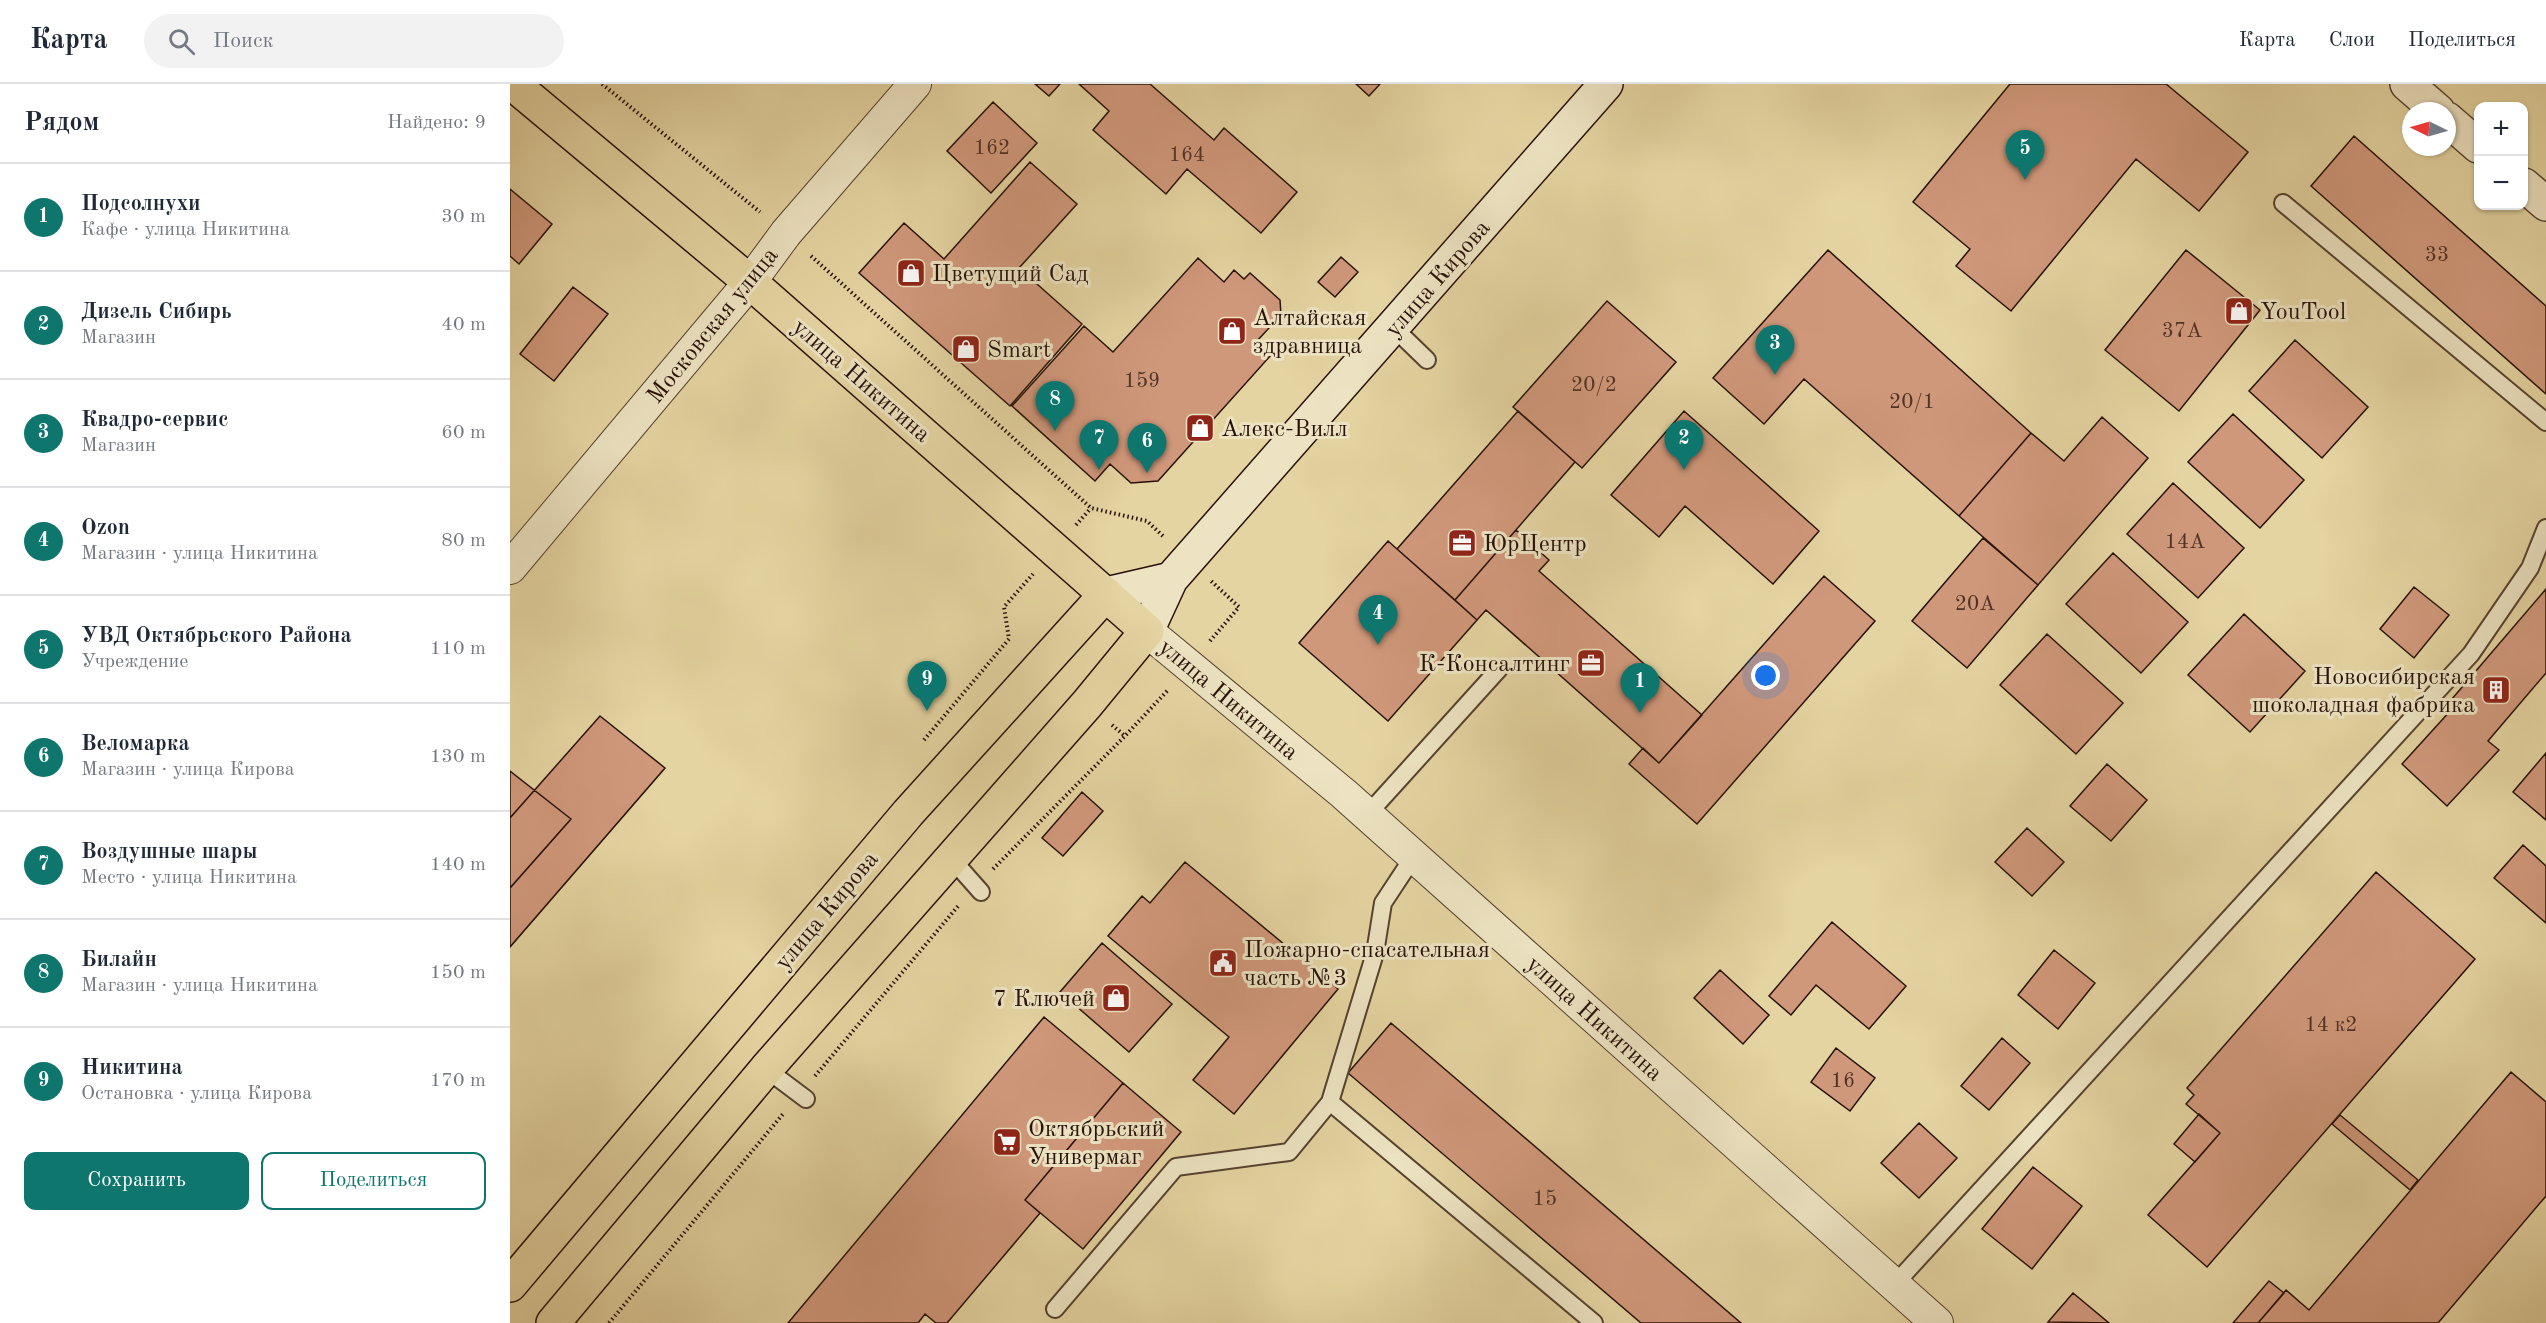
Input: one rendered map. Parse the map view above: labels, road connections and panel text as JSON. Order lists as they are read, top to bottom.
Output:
{
  "streets": {
    "main road": ["улица Кирова", "улица Никитина"],
    "street": ["Московская улица"]
  },
  "crossings": [
    ["улица Кирова", "улица Никитина"],
    ["Московская улица", "улица Никитина"]
  ],
  "places": {
    "shop": [
      "Цветущий Сад",
      "YouTool",
      "Алтайская здравница",
      "Smart",
      "Алекс-Вилл",
      "7 Ключей"
    ],
    "office": ["ЮрЦентр", "К-Консалтинг"],
    "building": ["Новосибирская шоколадная фабрика"],
    "public building": ["Пожарно-спасательная часть №3"],
    "supermarket": ["Октябрьский Универмаг"]
  },
  "house_numbers": [
    "162",
    "164",
    "33",
    "37А",
    "159",
    "20/2",
    "20/1",
    "14А",
    "20А",
    "14 к2",
    "16",
    "15"
  ],
  "north": "left",
  "page": {
    "header": "Карта",
    "search": "Поиск",
    "nav": ["Карта", "Слои", "Поделиться"],
    "heading": ["Рядом", "Найдено: 9"],
    "map_buttons": ["+", "−"],
    "pins": [
      "5",
      "3",
      "8",
      "2",
      "7",
      "6",
      "4",
      "9",
      "1"
    ],
    "list": [
      {
        "mark": "1",
        "name": "Подсолнухи",
        "note": "Кафе · улица Никитина",
        "value": "30 m"
      },
      {
        "mark": "2",
        "name": "Дизель Сибирь",
        "note": "Магазин",
        "value": "40 m"
      },
      {
        "mark": "3",
        "name": "Квадро-сервис",
        "note": "Магазин",
        "value": "60 m"
      },
      {
        "mark": "4",
        "name": "Ozon",
        "note": "Магазин · улица Никитина",
        "value": "80 m"
      },
      {
        "mark": "5",
        "name": "УВД Октябрьского Района",
        "note": "Учреждение",
        "value": "110 m"
      },
      {
        "mark": "6",
        "name": "Веломарка",
        "note": "Магазин · улица Кирова",
        "value": "130 m"
      },
      {
        "mark": "7",
        "name": "Воздушные шары",
        "note": "Место · улица Никитина",
        "value": "140 m"
      },
      {
        "mark": "8",
        "name": "Билайн",
        "note": "Магазин · улица Никитина",
        "value": "150 m"
      },
      {
        "mark": "9",
        "name": "Никитина",
        "note": "Остановка · улица Кирова",
        "value": "170 m"
      }
    ],
    "buttons": ["Сохранить", "Поделиться"]
  }
}
